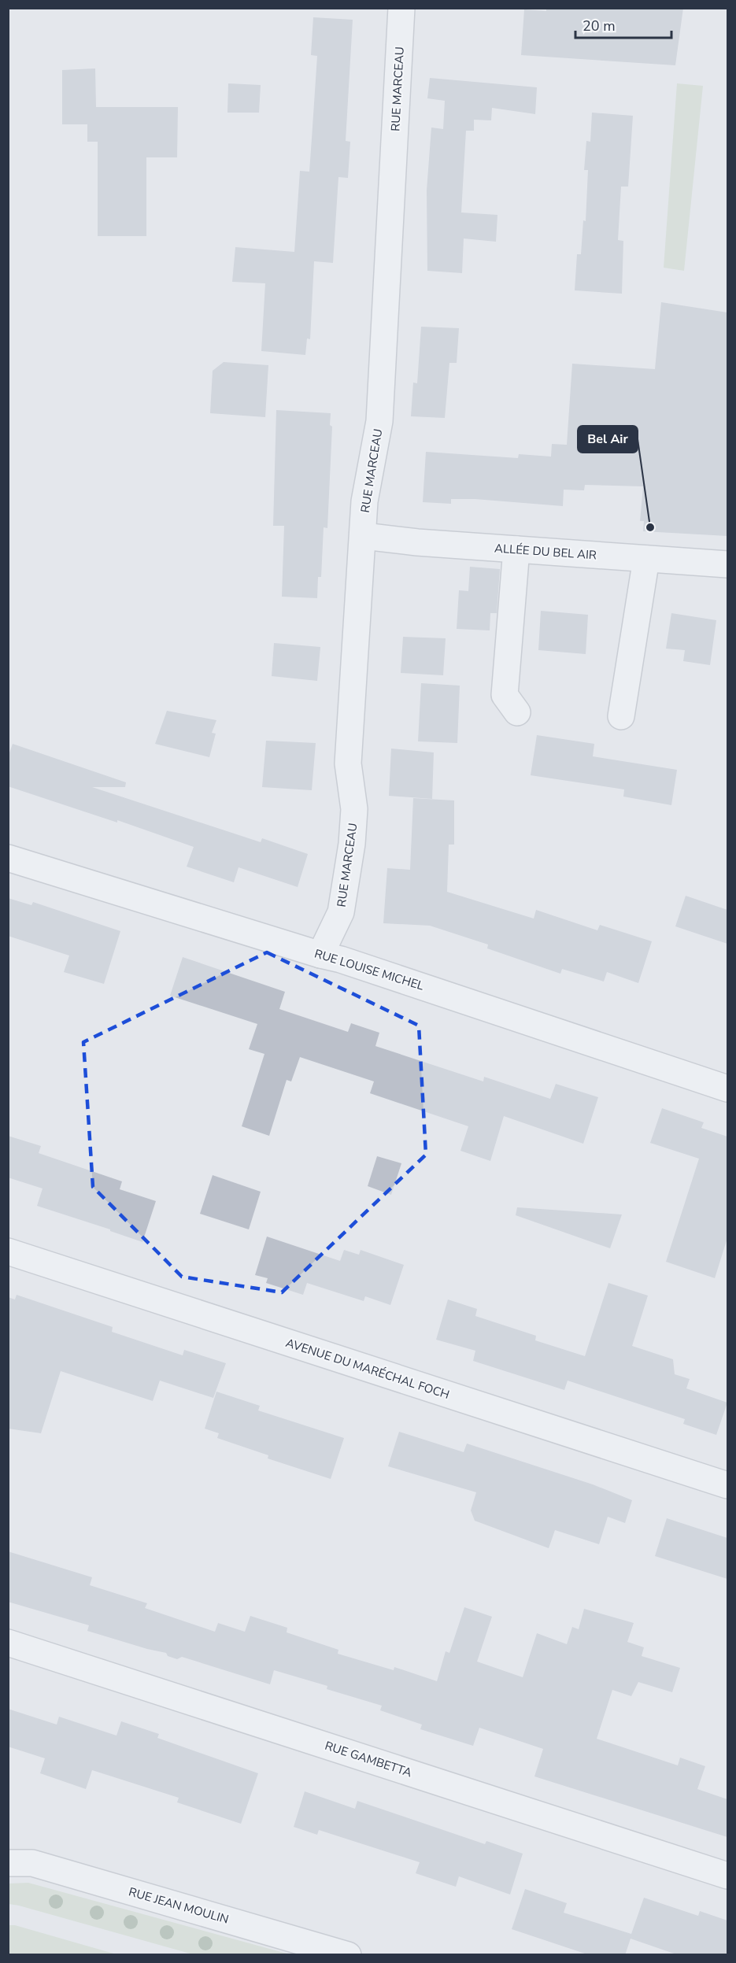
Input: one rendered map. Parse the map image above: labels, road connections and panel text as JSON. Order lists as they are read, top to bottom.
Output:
{
  "streets": {
    "street": [
      "RUE MARCEAU",
      "ALLÉE DU BEL AIR",
      "RUE LOUISE MICHEL",
      "AVENUE DU MARÉCHAL FOCH",
      "RUE GAMBETTA",
      "RUE JEAN MOULIN"
    ]
  },
  "crossings": [
    ["RUE MARCEAU", "ALLÉE DU BEL AIR"],
    ["RUE MARCEAU", "RUE LOUISE MICHEL"]
  ],
  "places": ["Bel Air"],
  "scale_bar": "20 m"
}
